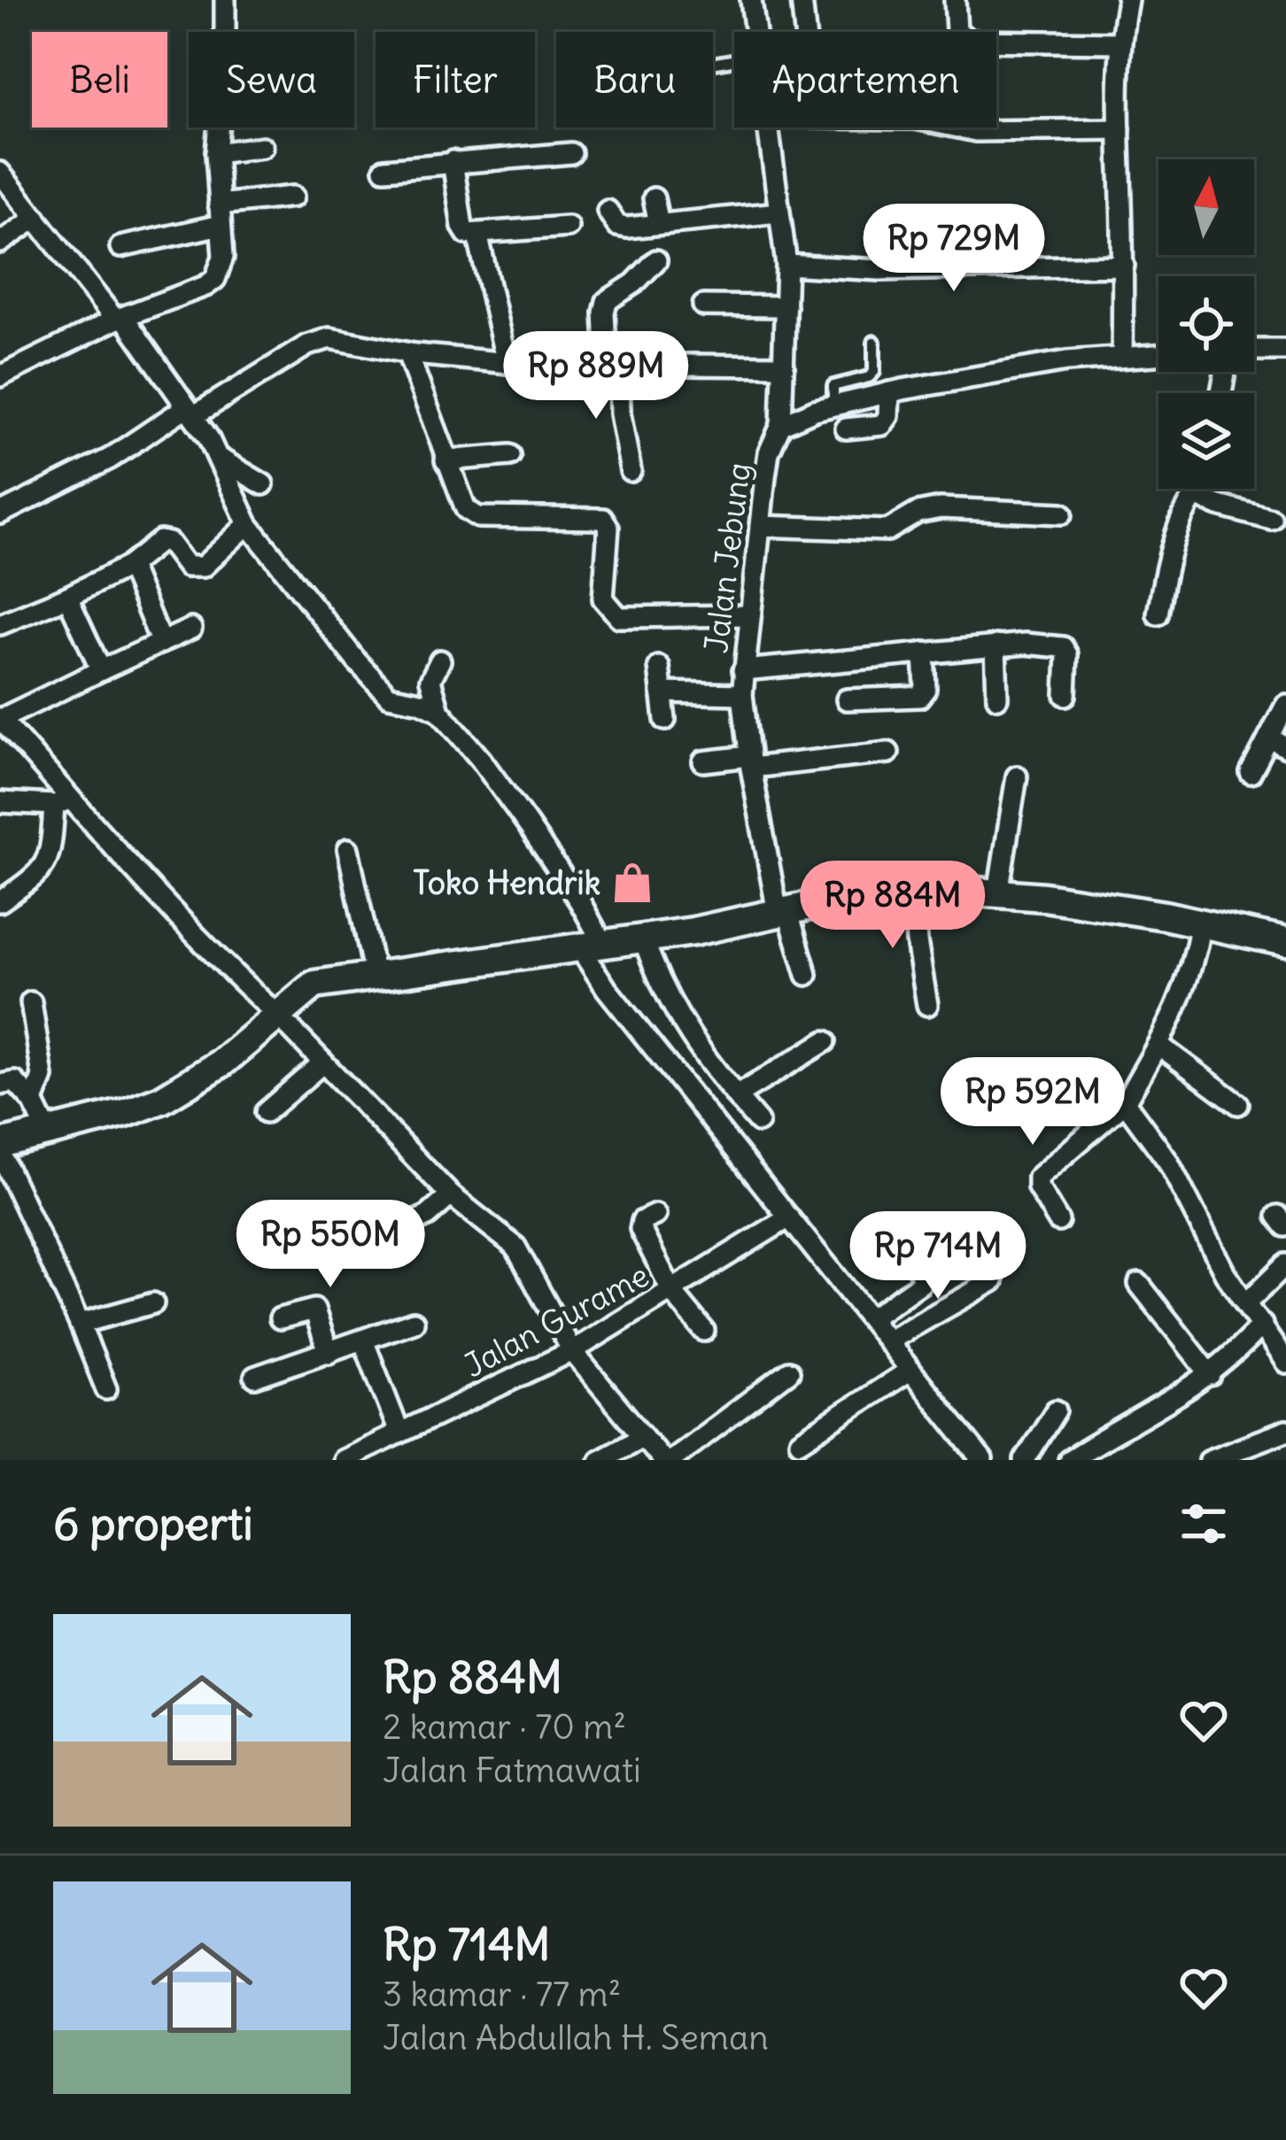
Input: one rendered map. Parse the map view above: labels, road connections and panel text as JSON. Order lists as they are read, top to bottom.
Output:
{
  "streets": {
    "street": ["Jalan Jebung", "Jalan Gurame"]
  },
  "places": {
    "shop": ["Toko Hendrik"]
  },
  "north": "top",
  "page": {
    "chip": [
      "Beli",
      "Sewa",
      "Filter",
      "Baru",
      "Apartemen"
    ],
    "price": [
      "Rp 729M",
      "Rp 889M",
      "Rp 884M",
      "Rp 592M",
      "Rp 550M",
      "Rp 714M"
    ],
    "heading": "6 properti",
    "list": [
      {
        "name": "Rp 884M",
        "note": "2 kamar · 70 m² · Jalan Fatmawati"
      },
      {
        "name": "Rp 714M",
        "note": "3 kamar · 77 m² · Jalan Abdullah H. Seman"
      }
    ]
  }
}
